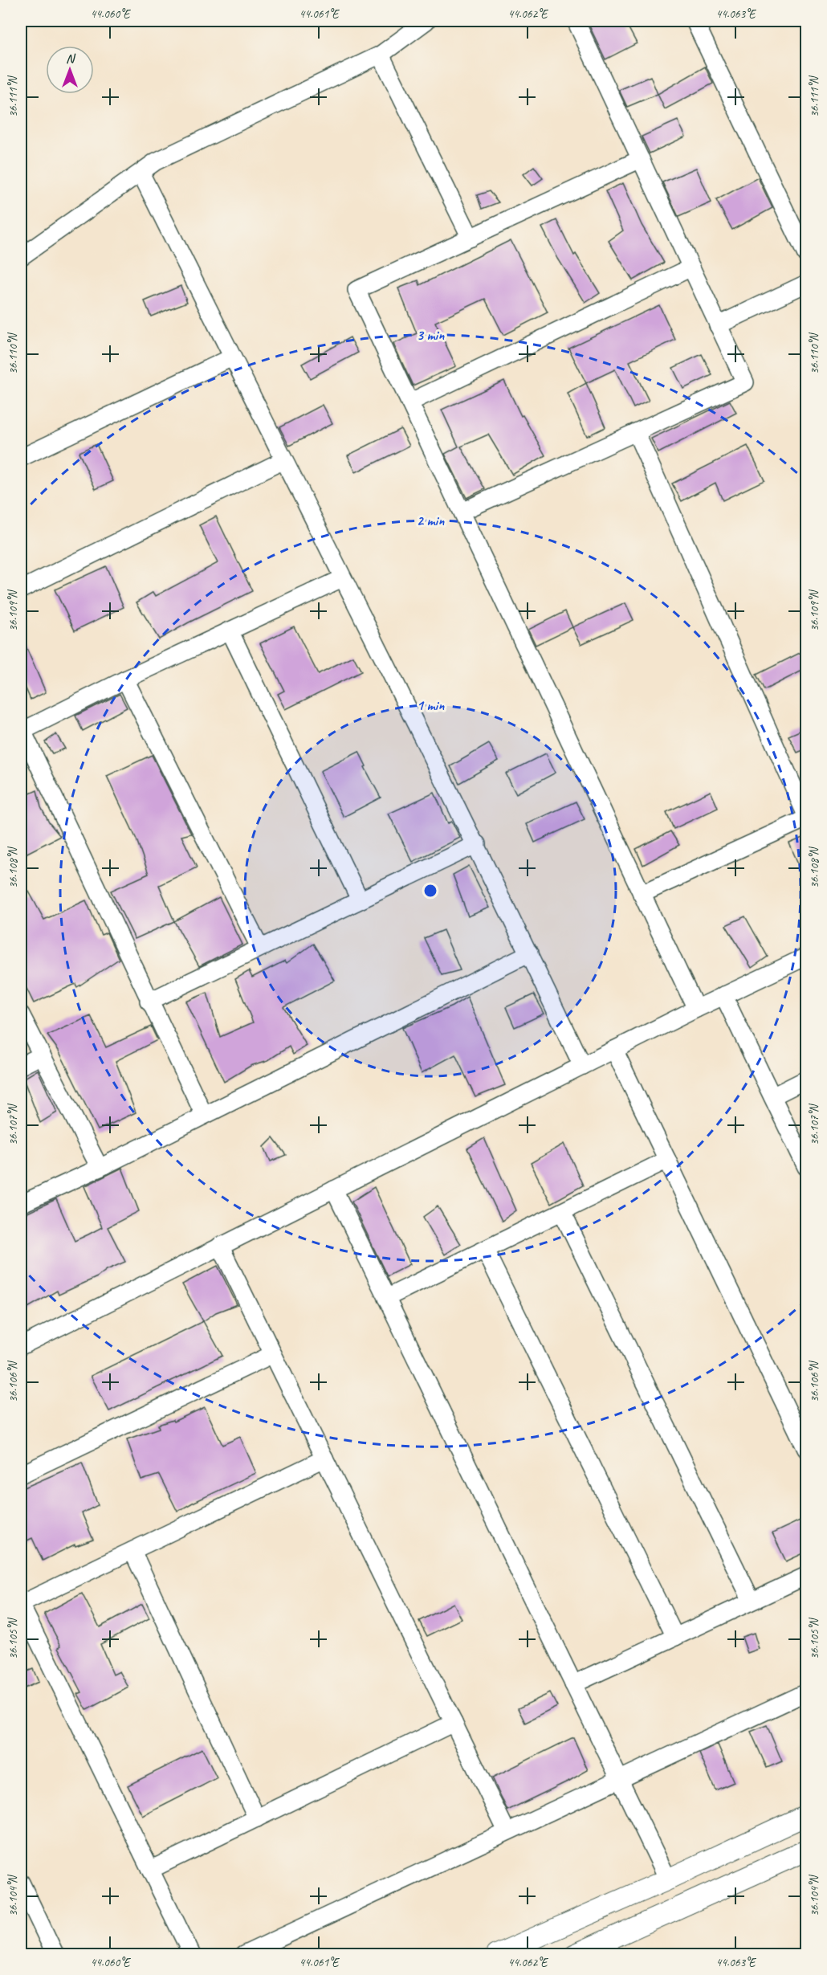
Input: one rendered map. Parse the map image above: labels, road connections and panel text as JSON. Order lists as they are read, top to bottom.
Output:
{
  "north": "top",
  "coordinates": [
    "44.060°E",
    "44.061°E",
    "44.062°E",
    "44.063°E",
    "36.111°N",
    "36.110°N",
    "36.109°N",
    "36.108°N",
    "36.107°N",
    "36.106°N",
    "36.105°N",
    "36.104°N"
  ],
  "rings": ["3 min", "2 min", "1 min"]
}
